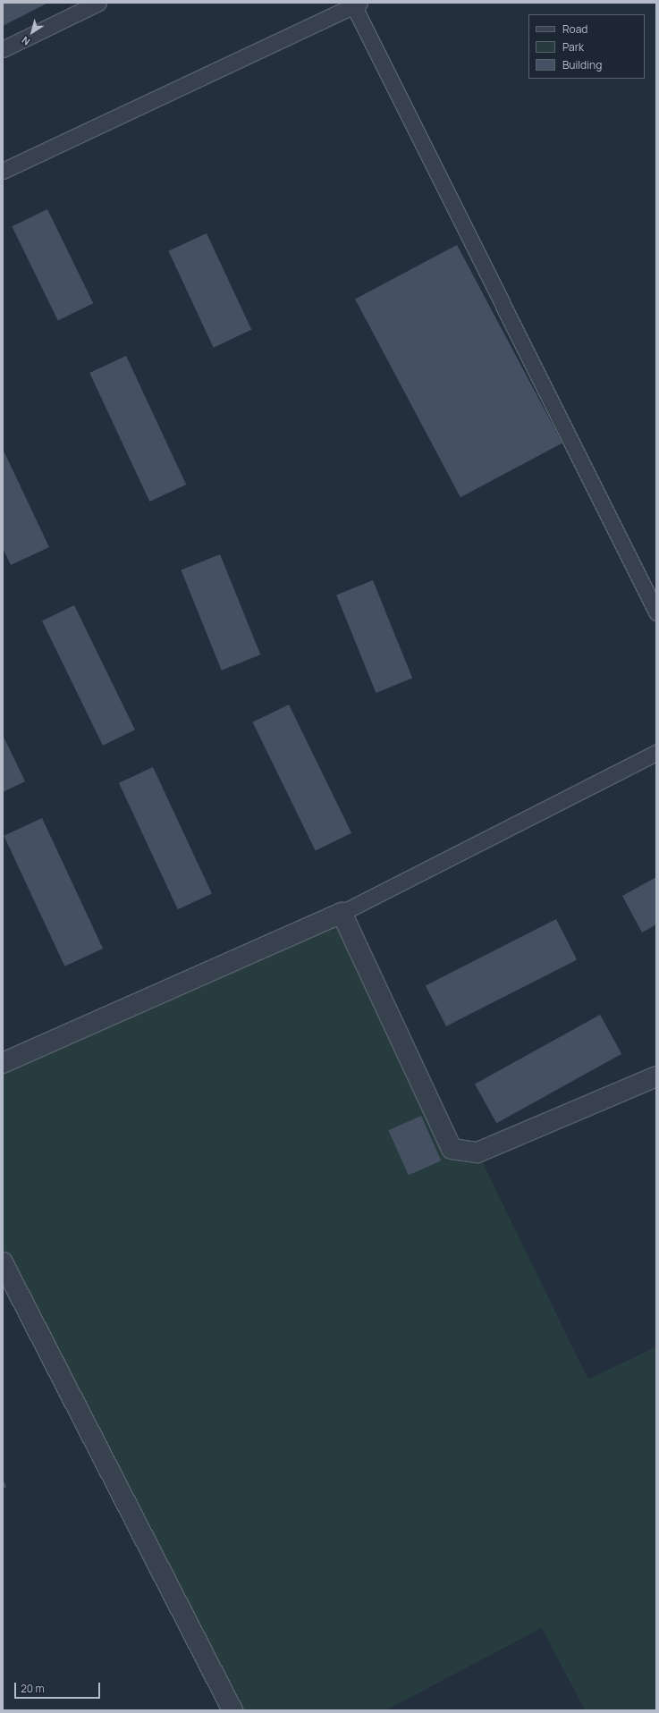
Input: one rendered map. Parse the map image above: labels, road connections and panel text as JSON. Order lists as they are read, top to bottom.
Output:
{
  "legend": ["Road", "Park", "Building"],
  "scale_bar": "20 m",
  "north": "bottom left"
}
